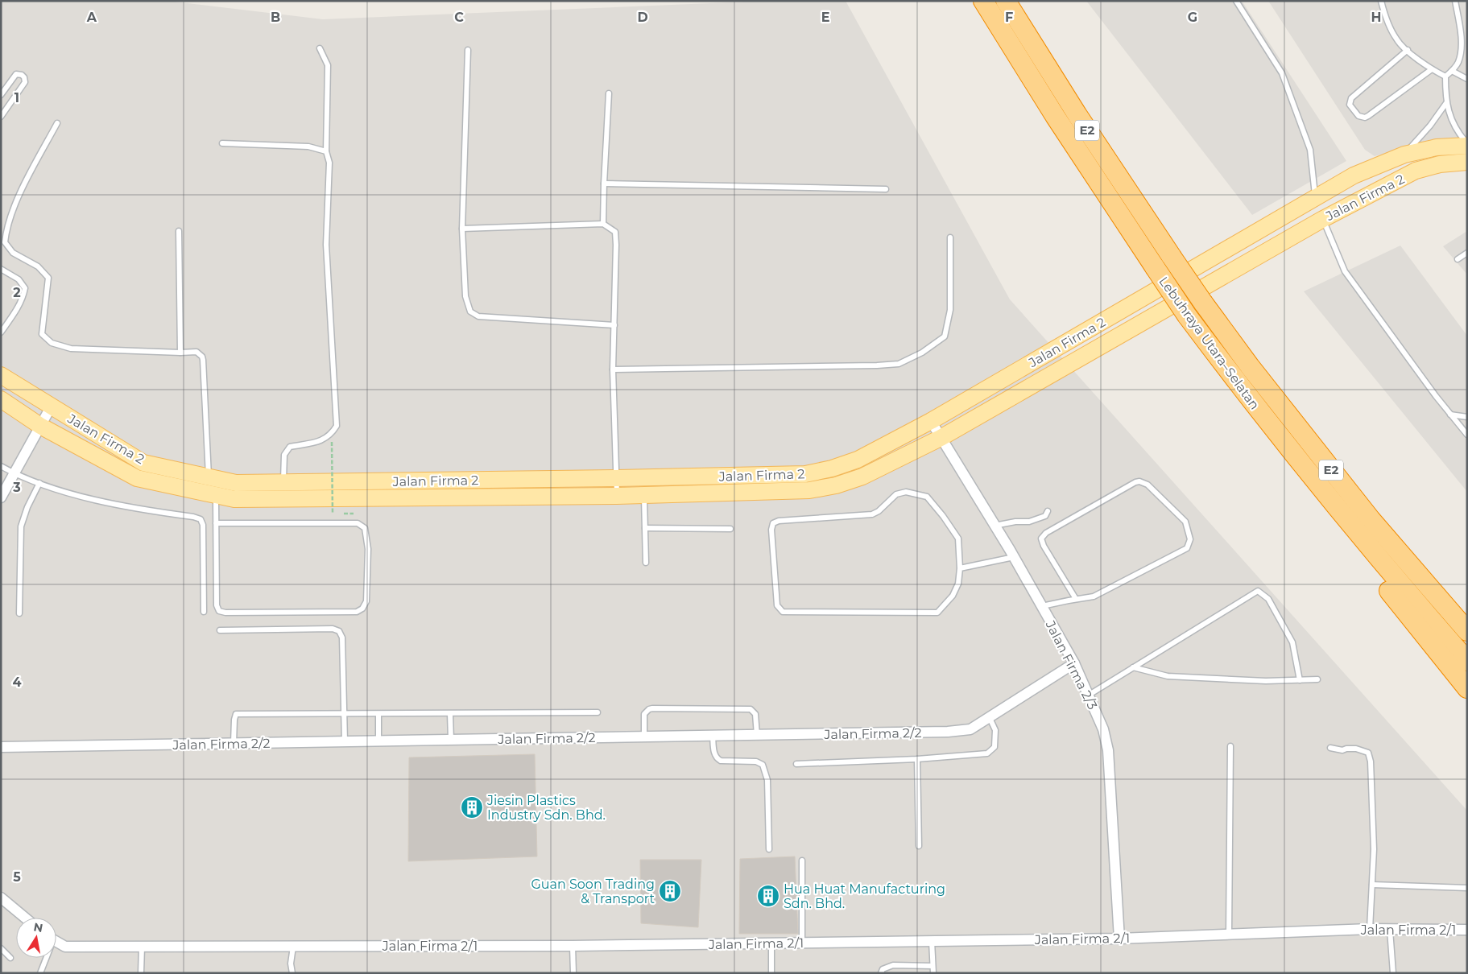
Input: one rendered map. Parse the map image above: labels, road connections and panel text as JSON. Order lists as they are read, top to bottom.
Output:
{
  "streets": {
    "highway": ["E2", "Lebuhraya Utara–Selatan"],
    "main road": ["Jalan Firma 2"],
    "street": ["Jalan Firma 2/3", "Jalan Firma 2/2", "Jalan Firma 2/1"]
  },
  "crossings": [
    ["Jalan Firma 2", "Jalan Firma 2/3"],
    ["Jalan Firma 2/3", "Jalan Firma 2/2"],
    ["Jalan Firma 2/3", "Jalan Firma 2/1"]
  ],
  "places": {
    "building": ["Jiesin Plastics Industry Sdn. Bhd.", "Guan Soon Trading & Transport", "Hua Huat Manufacturing Sdn. Bhd."]
  },
  "north": "top",
  "grid": {
    "columns": [
      "A",
      "B",
      "C",
      "D",
      "E",
      "F",
      "G",
      "H"
    ],
    "rows": [
      "1",
      "2",
      "3",
      "4",
      "5"
    ]
  }
}
